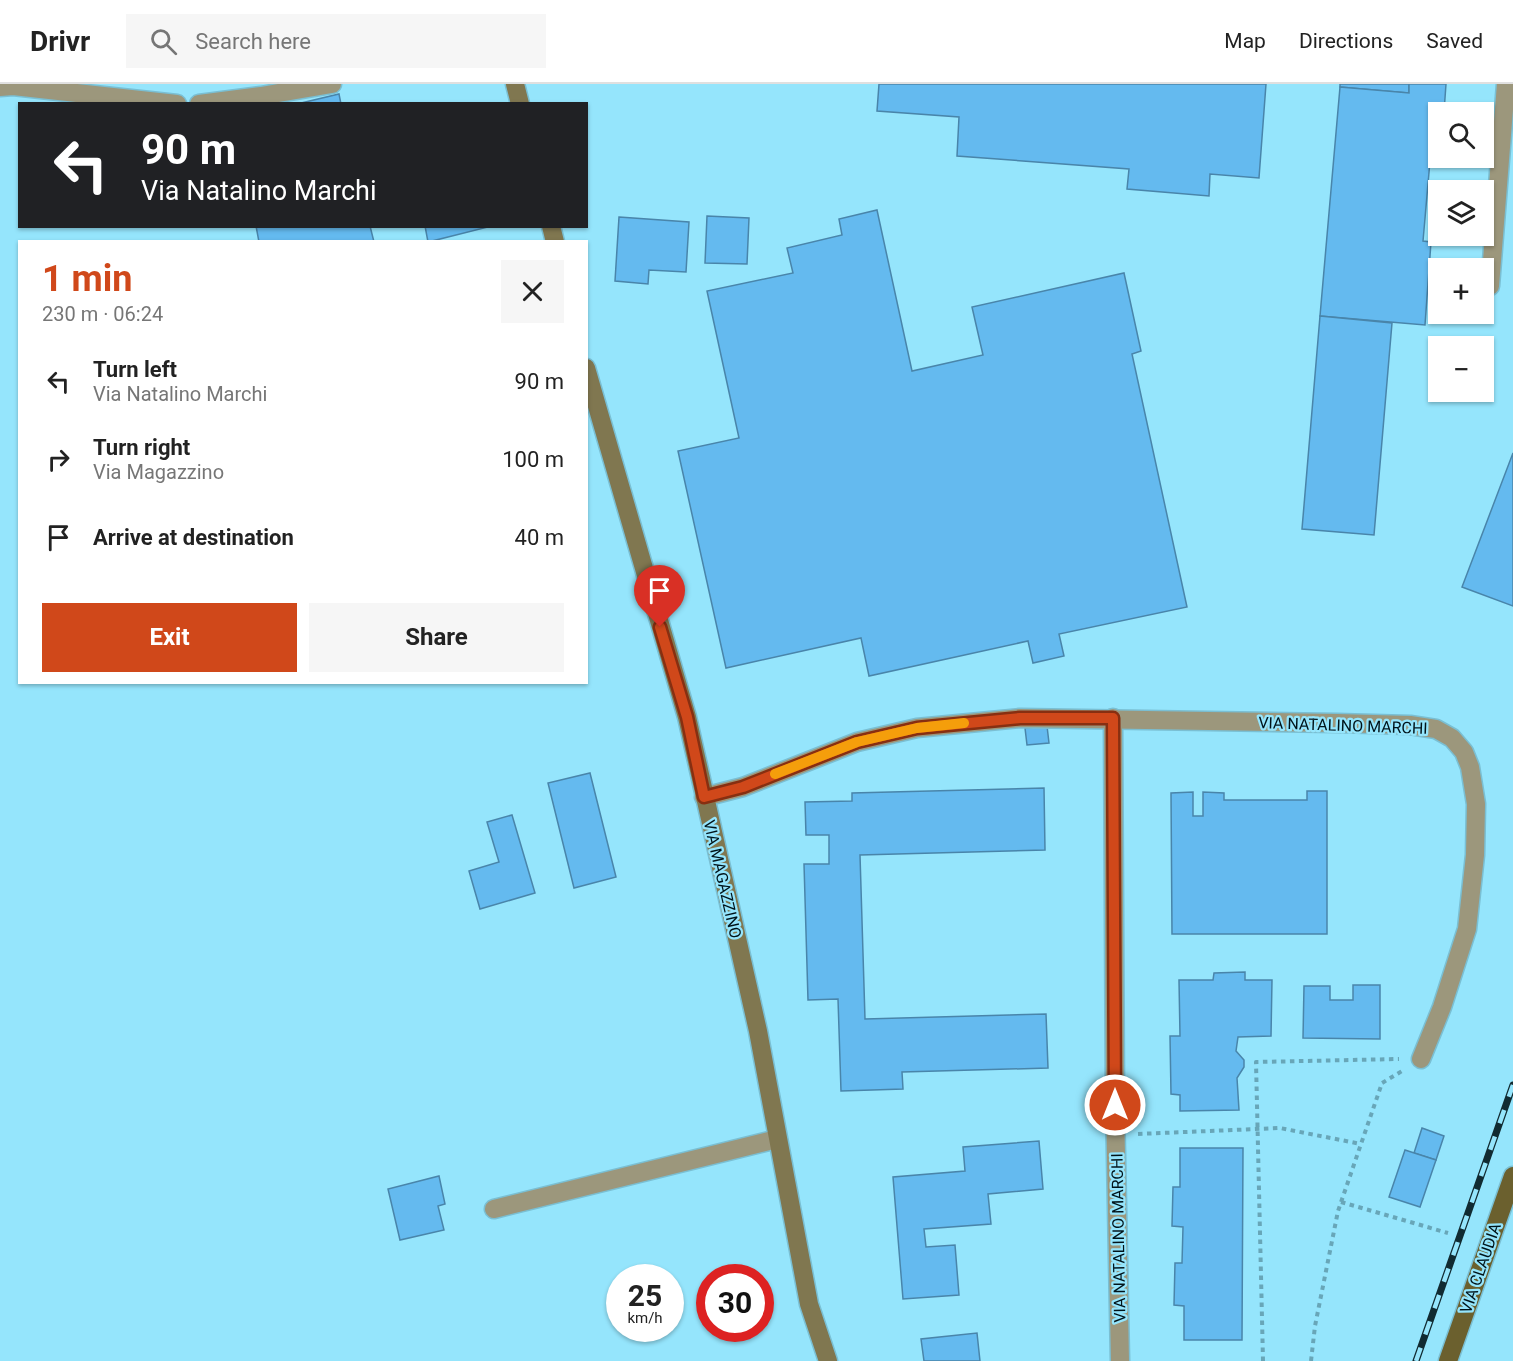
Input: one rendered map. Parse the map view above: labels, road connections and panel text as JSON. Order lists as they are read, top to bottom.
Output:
{
  "streets": {
    "main road": ["VIA MAGAZZINO", "VIA CLAUDIA"],
    "street": ["VIA NATALINO MARCHI"]
  },
  "crossings": [
    ["VIA NATALINO MARCHI", "VIA MAGAZZINO"]
  ],
  "page": {
    "header": "Drivr",
    "search": "Search here",
    "nav": ["Map", "Directions", "Saved"],
    "map_buttons": ["+", "−"],
    "turn": ["90 m", "Via Natalino Marchi"],
    "heading": ["1 min", "230 m · 06:24"],
    "list": [
      {
        "name": "Turn left",
        "note": "Via Natalino Marchi",
        "value": "90 m"
      },
      {
        "name": "Turn right",
        "note": "Via Magazzino",
        "value": "100 m"
      },
      {
        "name": "Arrive at destination",
        "value": "40 m"
      }
    ],
    "buttons": ["Exit", "Share"],
    "speed": "25 km/h",
    "limit": "30"
  }
}
